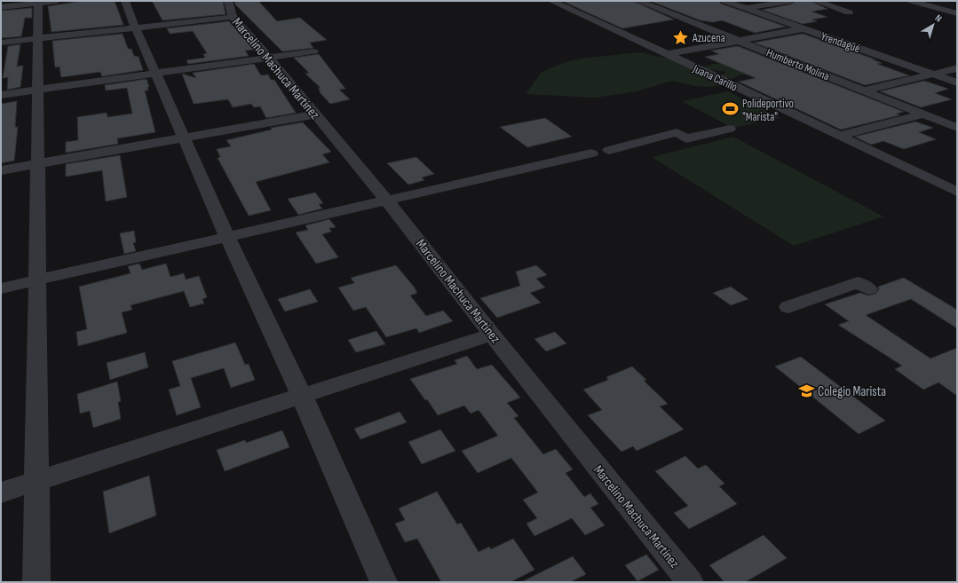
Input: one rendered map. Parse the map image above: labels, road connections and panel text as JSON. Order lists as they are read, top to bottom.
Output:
{
  "streets": {
    "street": [
      "Yrendagüé",
      "Humberto Molina",
      "Marcelino Machuca Martínez",
      "Juana Carillo"
    ]
  },
  "places": {
    "place": ["Azucena"],
    "sports": ["Polideportivo \"Marista\""],
    "school or university": ["Colegio Marista"]
  },
  "north": "top right"
}
